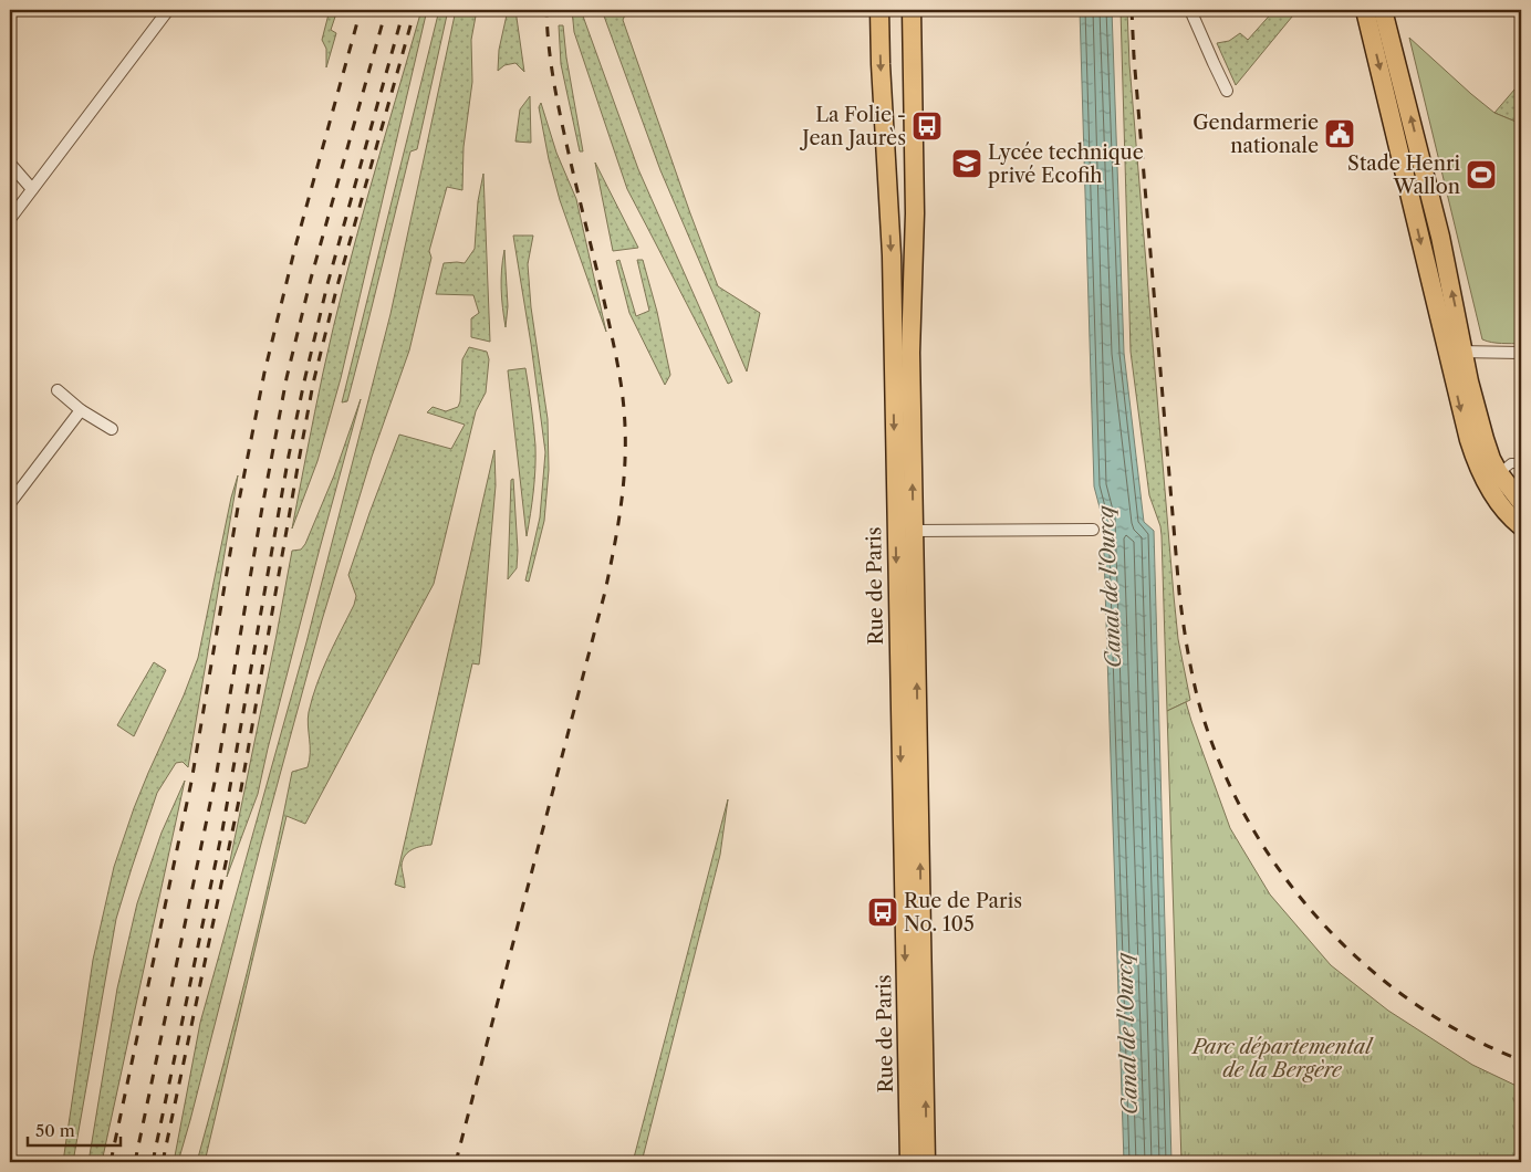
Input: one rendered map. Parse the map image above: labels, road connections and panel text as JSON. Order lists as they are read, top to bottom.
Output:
{
  "streets": {
    "main road": ["Rue de Paris"]
  },
  "water": ["Canal de l'Ourcq"],
  "parks": ["Parc départemental de la Bergère"],
  "places": {
    "bus stop": ["La Folie - Jean Jaurès", "Rue de Paris No. 105"],
    "public building": ["Gendarmerie nationale"],
    "school or university": ["Lycée technique privé Ecofih"],
    "sports": ["Stade Henri Wallon"]
  },
  "scale_bar": "50 m"
}
